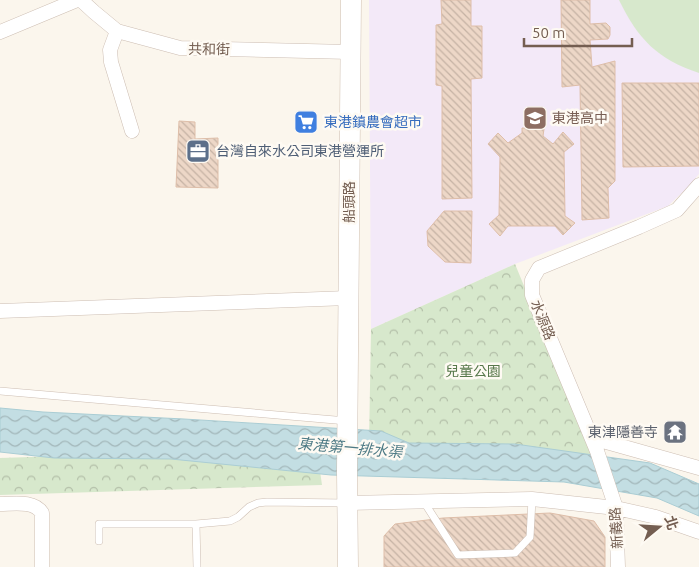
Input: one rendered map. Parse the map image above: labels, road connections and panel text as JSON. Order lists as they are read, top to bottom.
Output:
{
  "streets": {
    "main road": ["船頭路"],
    "street": ["共和街", "水源路", "新義路"]
  },
  "crossings": [
    ["共和街", "船頭路"],
    ["水源路", "新義路"]
  ],
  "water": ["東港第一排水渠"],
  "parks": ["兒童公園"],
  "places": {
    "school or university": ["東港高中"],
    "supermarket": ["東港鎮農會超市"],
    "office": ["台灣自來水公司東港營運所"],
    "temple": ["東津隱善寺"]
  },
  "scale_bar": "50 m",
  "north": "right"
}
